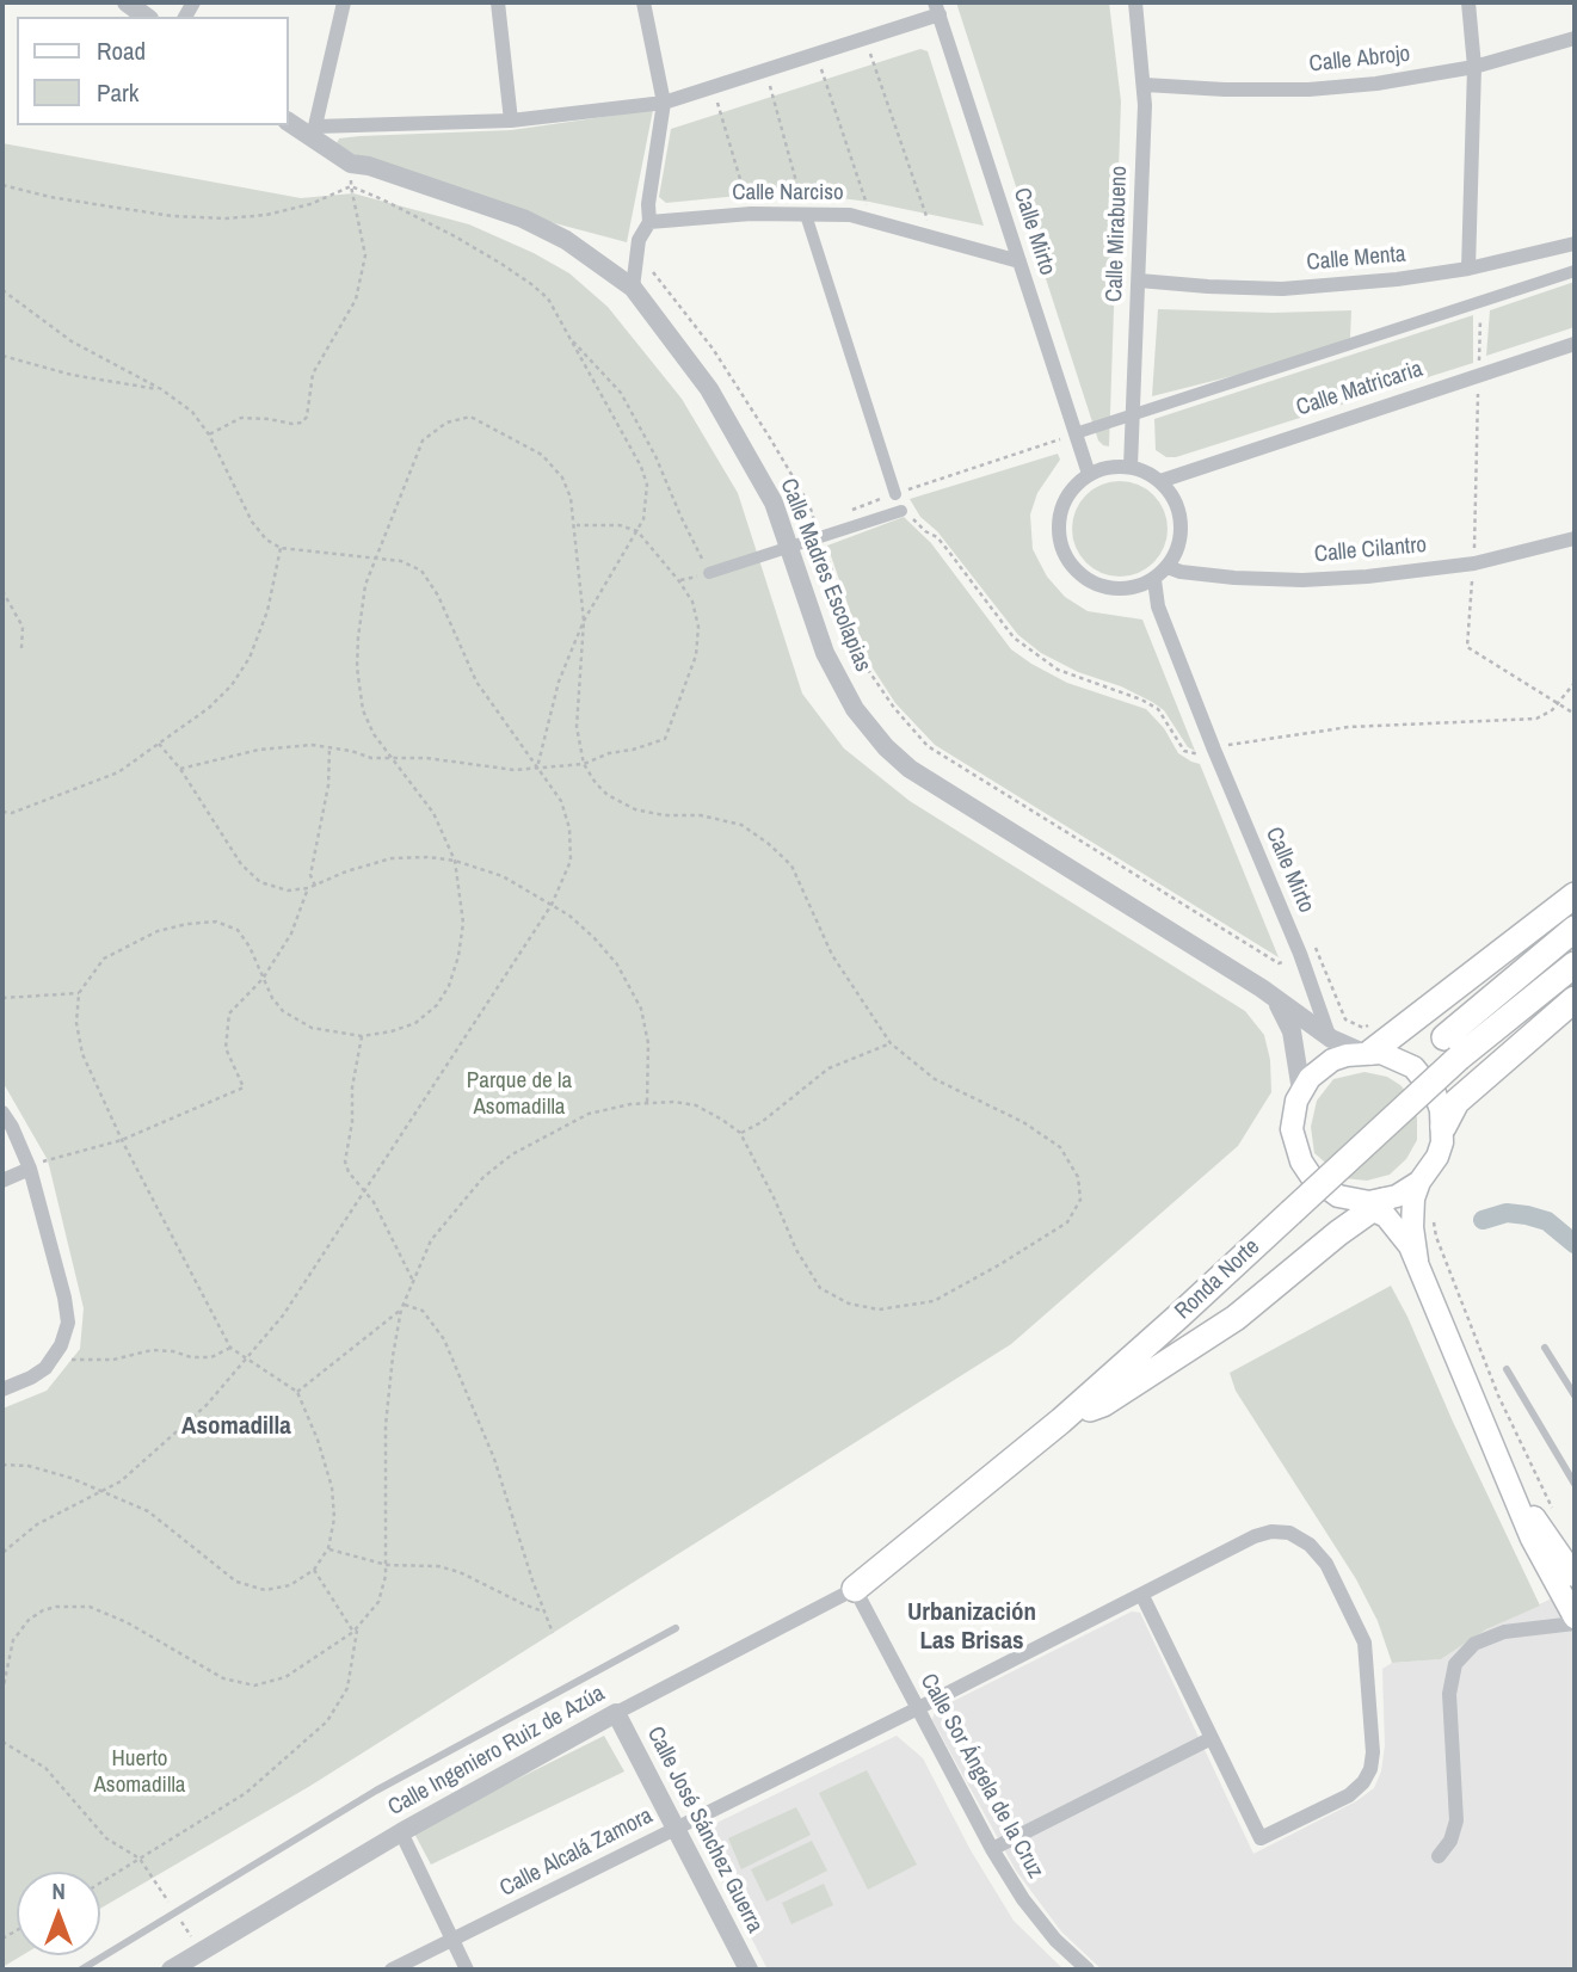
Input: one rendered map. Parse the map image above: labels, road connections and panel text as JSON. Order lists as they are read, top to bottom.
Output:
{
  "streets": {
    "highway": ["Ronda Norte"],
    "street": [
      "Calle Abrojo",
      "Calle Narciso",
      "Calle Mirto",
      "Calle Mirabueno",
      "Calle Menta",
      "Calle Matricaria",
      "Calle Cilantro",
      "Calle Madres Escolapias",
      "Calle Ingeniero Ruiz de Azúa",
      "Calle Sor Ángela de la Cruz",
      "Calle José Sánchez Guerra",
      "Calle Alcalá Zamora"
    ]
  },
  "crossings": [
    ["Calle Abrojo", "Calle Mirabueno"],
    ["Calle Narciso", "Calle Mirto"],
    ["Calle Mirto", "Calle Mirabueno"],
    ["Calle Mirto", "Calle Matricaria"],
    ["Calle Mirto", "Calle Cilantro"],
    ["Calle Mirto", "Calle Madres Escolapias"],
    ["Calle Mirabueno", "Calle Menta"],
    ["Calle Mirabueno", "Calle Matricaria"],
    ["Calle Mirabueno", "Calle Cilantro"],
    ["Calle Matricaria", "Calle Cilantro"],
    ["Ronda Norte", "Calle Ingeniero Ruiz de Azúa"],
    ["Ronda Norte", "Calle Sor Ángela de la Cruz"],
    ["Calle Ingeniero Ruiz de Azúa", "Calle Sor Ángela de la Cruz"],
    ["Calle Ingeniero Ruiz de Azúa", "Calle José Sánchez Guerra"],
    ["Calle Sor Ángela de la Cruz", "Calle Alcalá Zamora"],
    ["Calle José Sánchez Guerra", "Calle Alcalá Zamora"]
  ],
  "districts": ["Asomadilla", "Urbanización Las Brisas"],
  "parks": ["Parque de la Asomadilla", "Huerto Asomadilla"],
  "legend": ["Road", "Park"],
  "north": "top"
}
